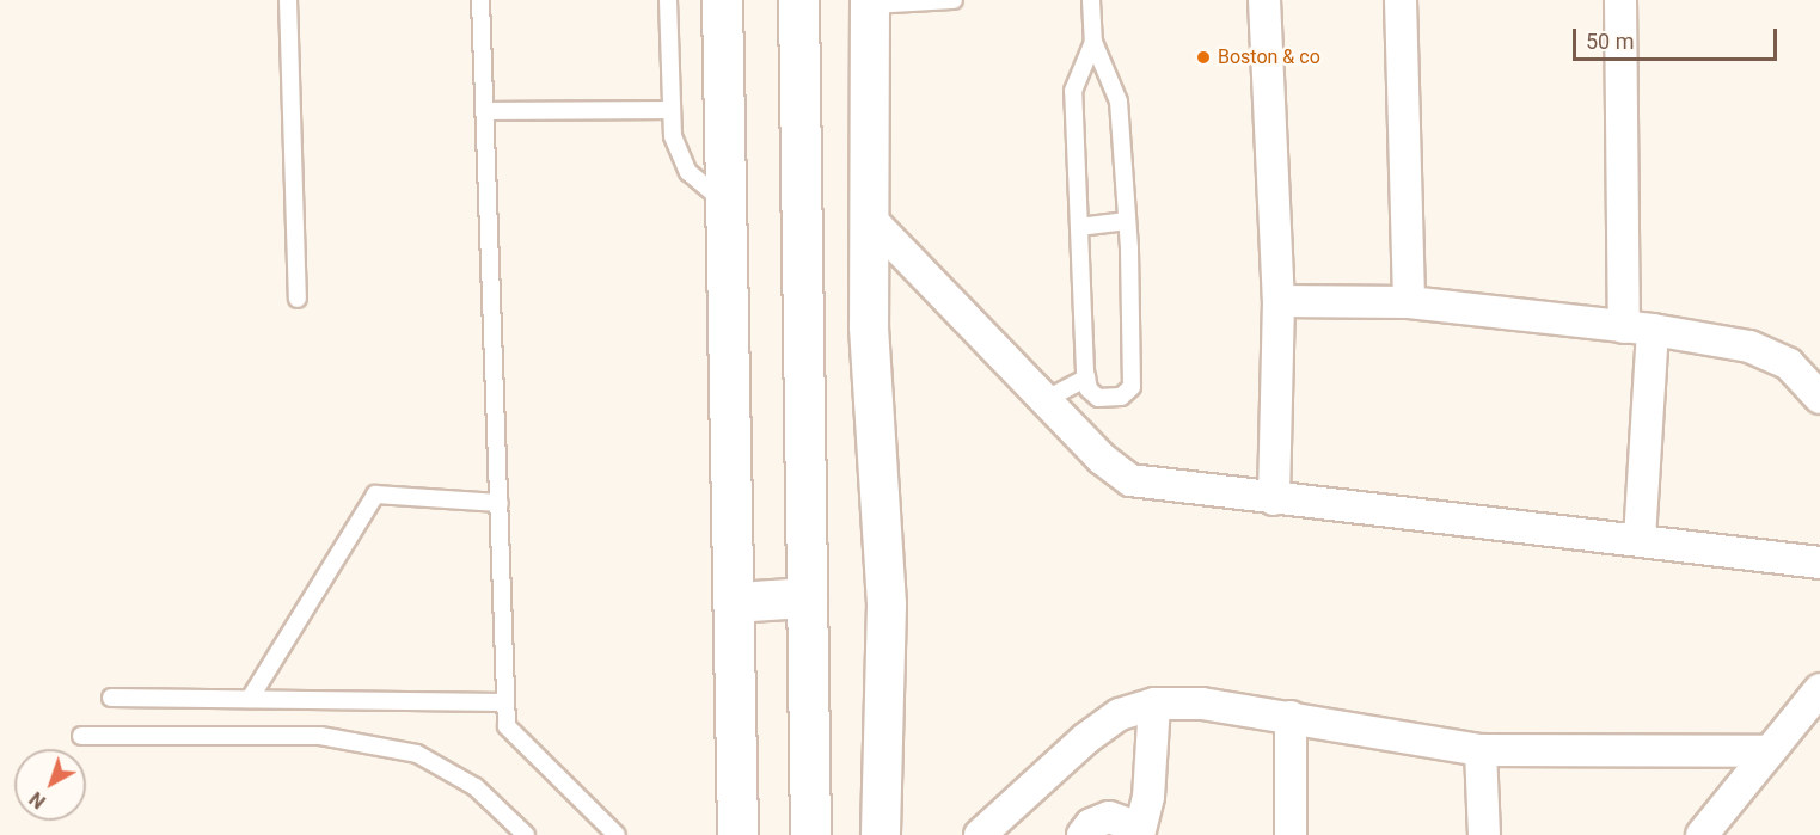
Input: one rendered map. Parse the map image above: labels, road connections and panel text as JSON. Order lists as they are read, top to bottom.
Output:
{
  "places": ["Boston & co"],
  "scale_bar": "50 m",
  "north": "bottom left"
}
